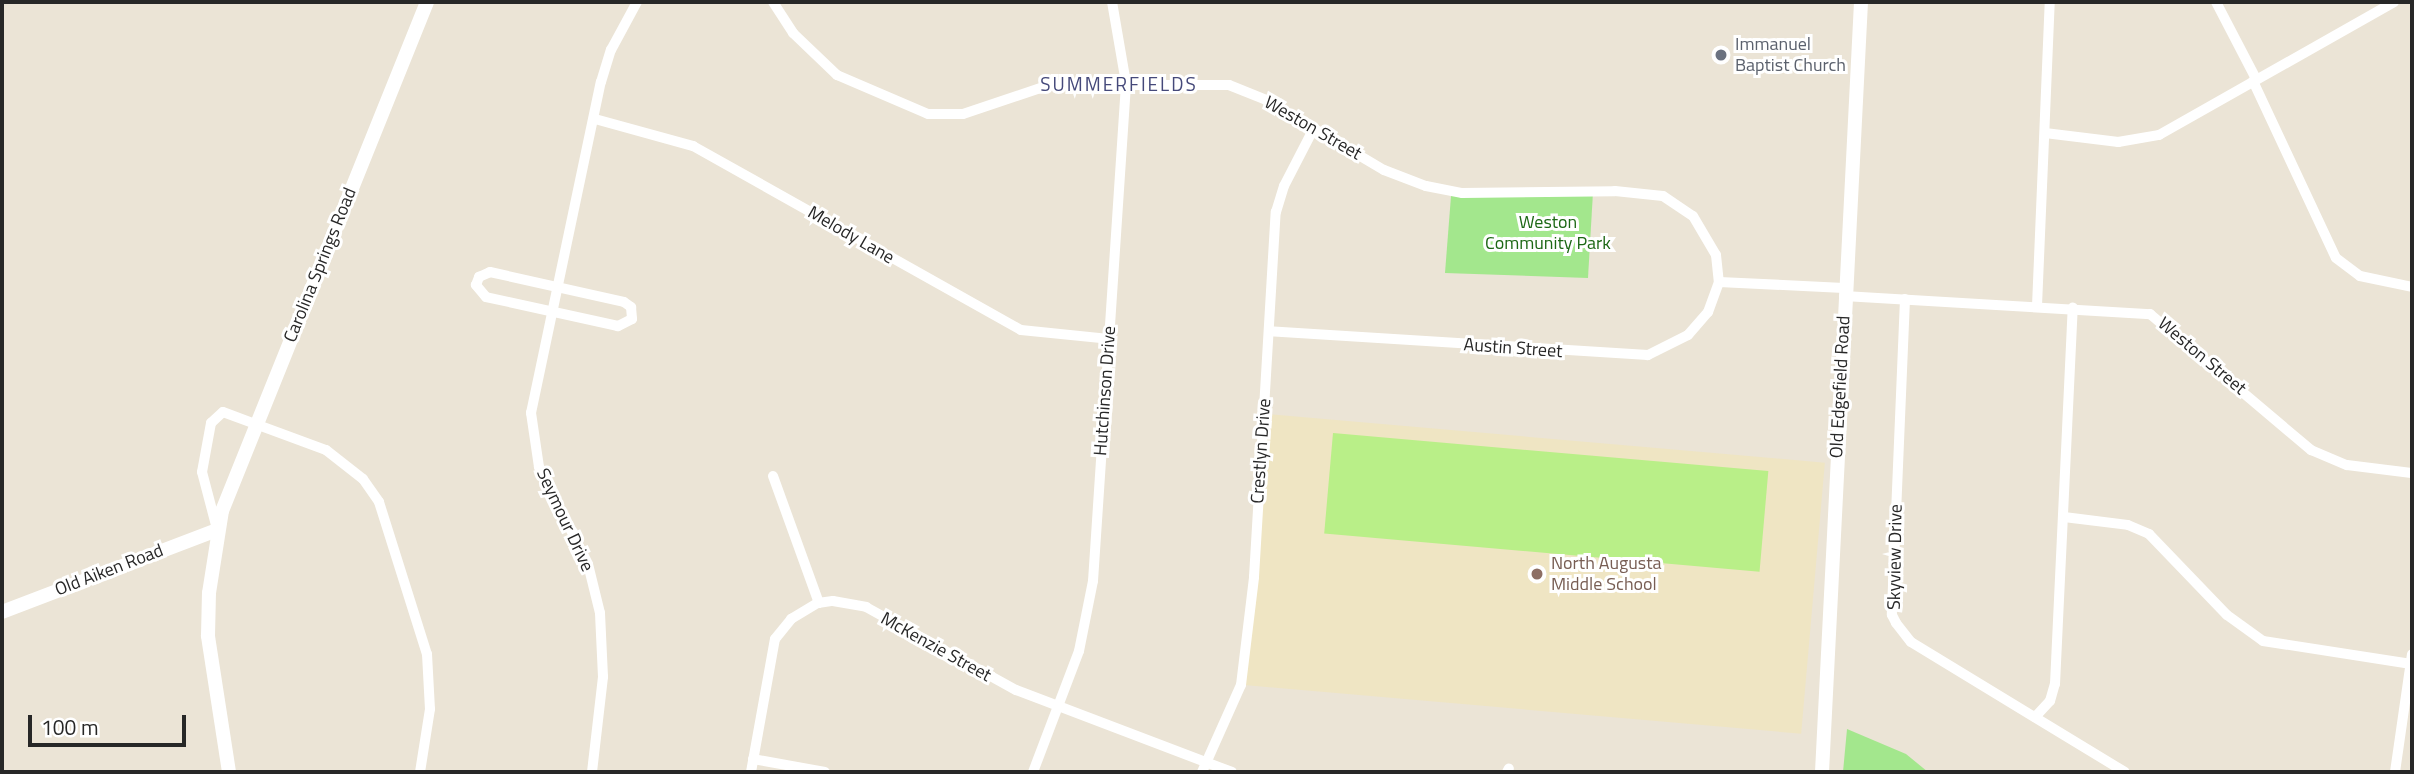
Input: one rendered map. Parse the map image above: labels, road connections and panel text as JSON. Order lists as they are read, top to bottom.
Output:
{
  "streets": {
    "street": [
      "Weston Street",
      "Melody Lane",
      "Carolina Springs Road",
      "Austin Street",
      "Old Edgefield Road",
      "Hutchinson Drive",
      "Crestlyn Drive",
      "Seymour Drive",
      "Skyview Drive",
      "Old Aiken Road",
      "McKenzie Street"
    ]
  },
  "crossings": [
    ["Weston Street", "Austin Street"],
    ["Weston Street", "Old Edgefield Road"],
    ["Weston Street", "Hutchinson Drive"],
    ["Weston Street", "Crestlyn Drive"],
    ["Weston Street", "Skyview Drive"],
    ["Melody Lane", "Hutchinson Drive"],
    ["Melody Lane", "Seymour Drive"],
    ["Carolina Springs Road", "Old Aiken Road"],
    ["Austin Street", "Crestlyn Drive"],
    ["Hutchinson Drive", "McKenzie Street"],
    ["Crestlyn Drive", "McKenzie Street"]
  ],
  "districts": ["SUMMERFIELDS"],
  "parks": ["Weston Community Park"],
  "places": ["Immanuel Baptist Church", "North Augusta Middle School"],
  "scale_bar": "100 m"
}
